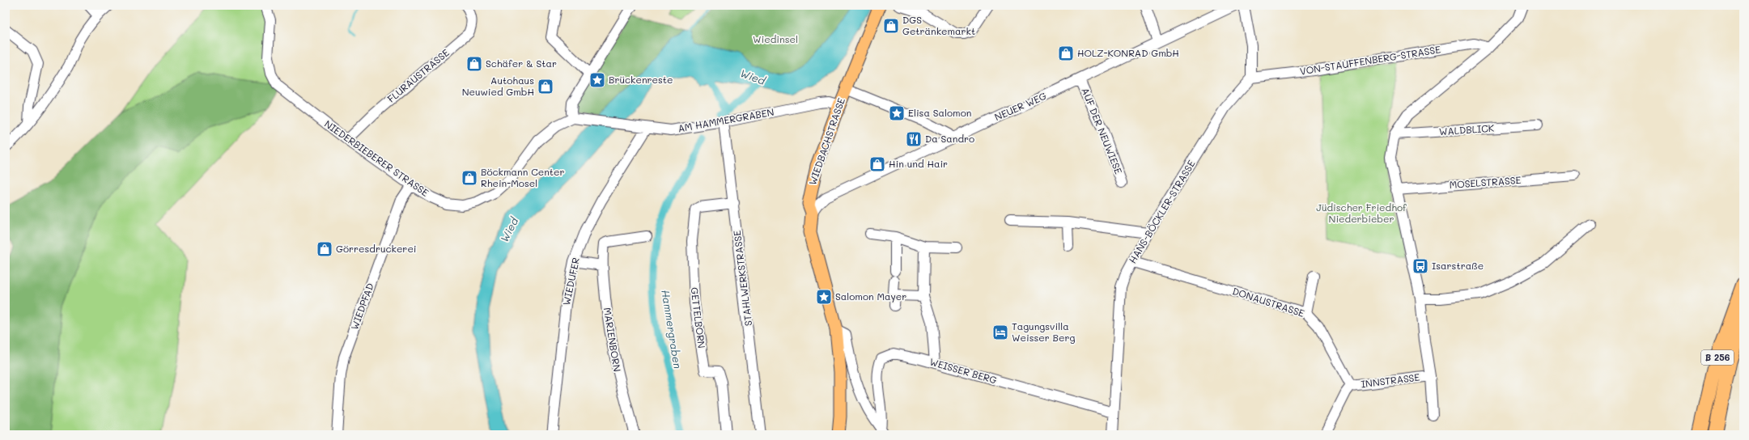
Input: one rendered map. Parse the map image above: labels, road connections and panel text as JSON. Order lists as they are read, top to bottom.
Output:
{
  "streets": {
    "highway": ["B 256"],
    "main road": ["WIEDBACHSTRASSE"],
    "street": [
      "VON-STAUFFENBERG-STRASSE",
      "FLURAUSTRASSE",
      "NEUER WEG",
      "AM HAMMERGRABEN",
      "WALDBLICK",
      "AUF DER NEUWIESE",
      "NIEDERBIEBERER STRASSE",
      "MOSELSTRASSE",
      "HANS-BÖCKLER-STRASSE",
      "STAHLWERKSTRASSE",
      "WIEDUFER",
      "DONAUSTRASSE",
      "WIEDPFAD",
      "GETTELBORN",
      "MARIENBORN",
      "WEISSER BERG",
      "INNSTRASSE"
    ]
  },
  "crossings": [
    ["VON-STAUFFENBERG-STRASSE", "HANS-BÖCKLER-STRASSE"],
    ["FLURAUSTRASSE", "NIEDERBIEBERER STRASSE"],
    ["NEUER WEG", "AUF DER NEUWIESE"],
    ["NEUER WEG", "WIEDBACHSTRASSE"],
    ["AM HAMMERGRABEN", "WIEDBACHSTRASSE"],
    ["AM HAMMERGRABEN", "NIEDERBIEBERER STRASSE"],
    ["AM HAMMERGRABEN", "STAHLWERKSTRASSE"],
    ["AM HAMMERGRABEN", "WIEDUFER"],
    ["NIEDERBIEBERER STRASSE", "WIEDPFAD"],
    ["HANS-BÖCKLER-STRASSE", "DONAUSTRASSE"],
    ["HANS-BÖCKLER-STRASSE", "WEISSER BERG"],
    ["STAHLWERKSTRASSE", "GETTELBORN"],
    ["DONAUSTRASSE", "INNSTRASSE"]
  ],
  "water": ["Wied", "Hammergraben"],
  "parks": ["Wiedinsel", "Jüdischer Friedhof Niederbieber"],
  "places": {
    "shop": [
      "DGS Getränkemarkt",
      "HOLZ-KONRAD GmbH",
      "Schäfer & Star",
      "Autohaus Neuwied GmbH",
      "Hin und Hair",
      "Böckmann Center Rhein-Mosel",
      "Görresdruckerei"
    ],
    "place": ["Brückenreste", "Elisa Salomon", "Salomon Mayer"],
    "restaurant": ["Da Sandro"],
    "bus stop": ["Isarstraße"],
    "hotel": ["Tagungsvilla Weisser Berg"]
  }
}
